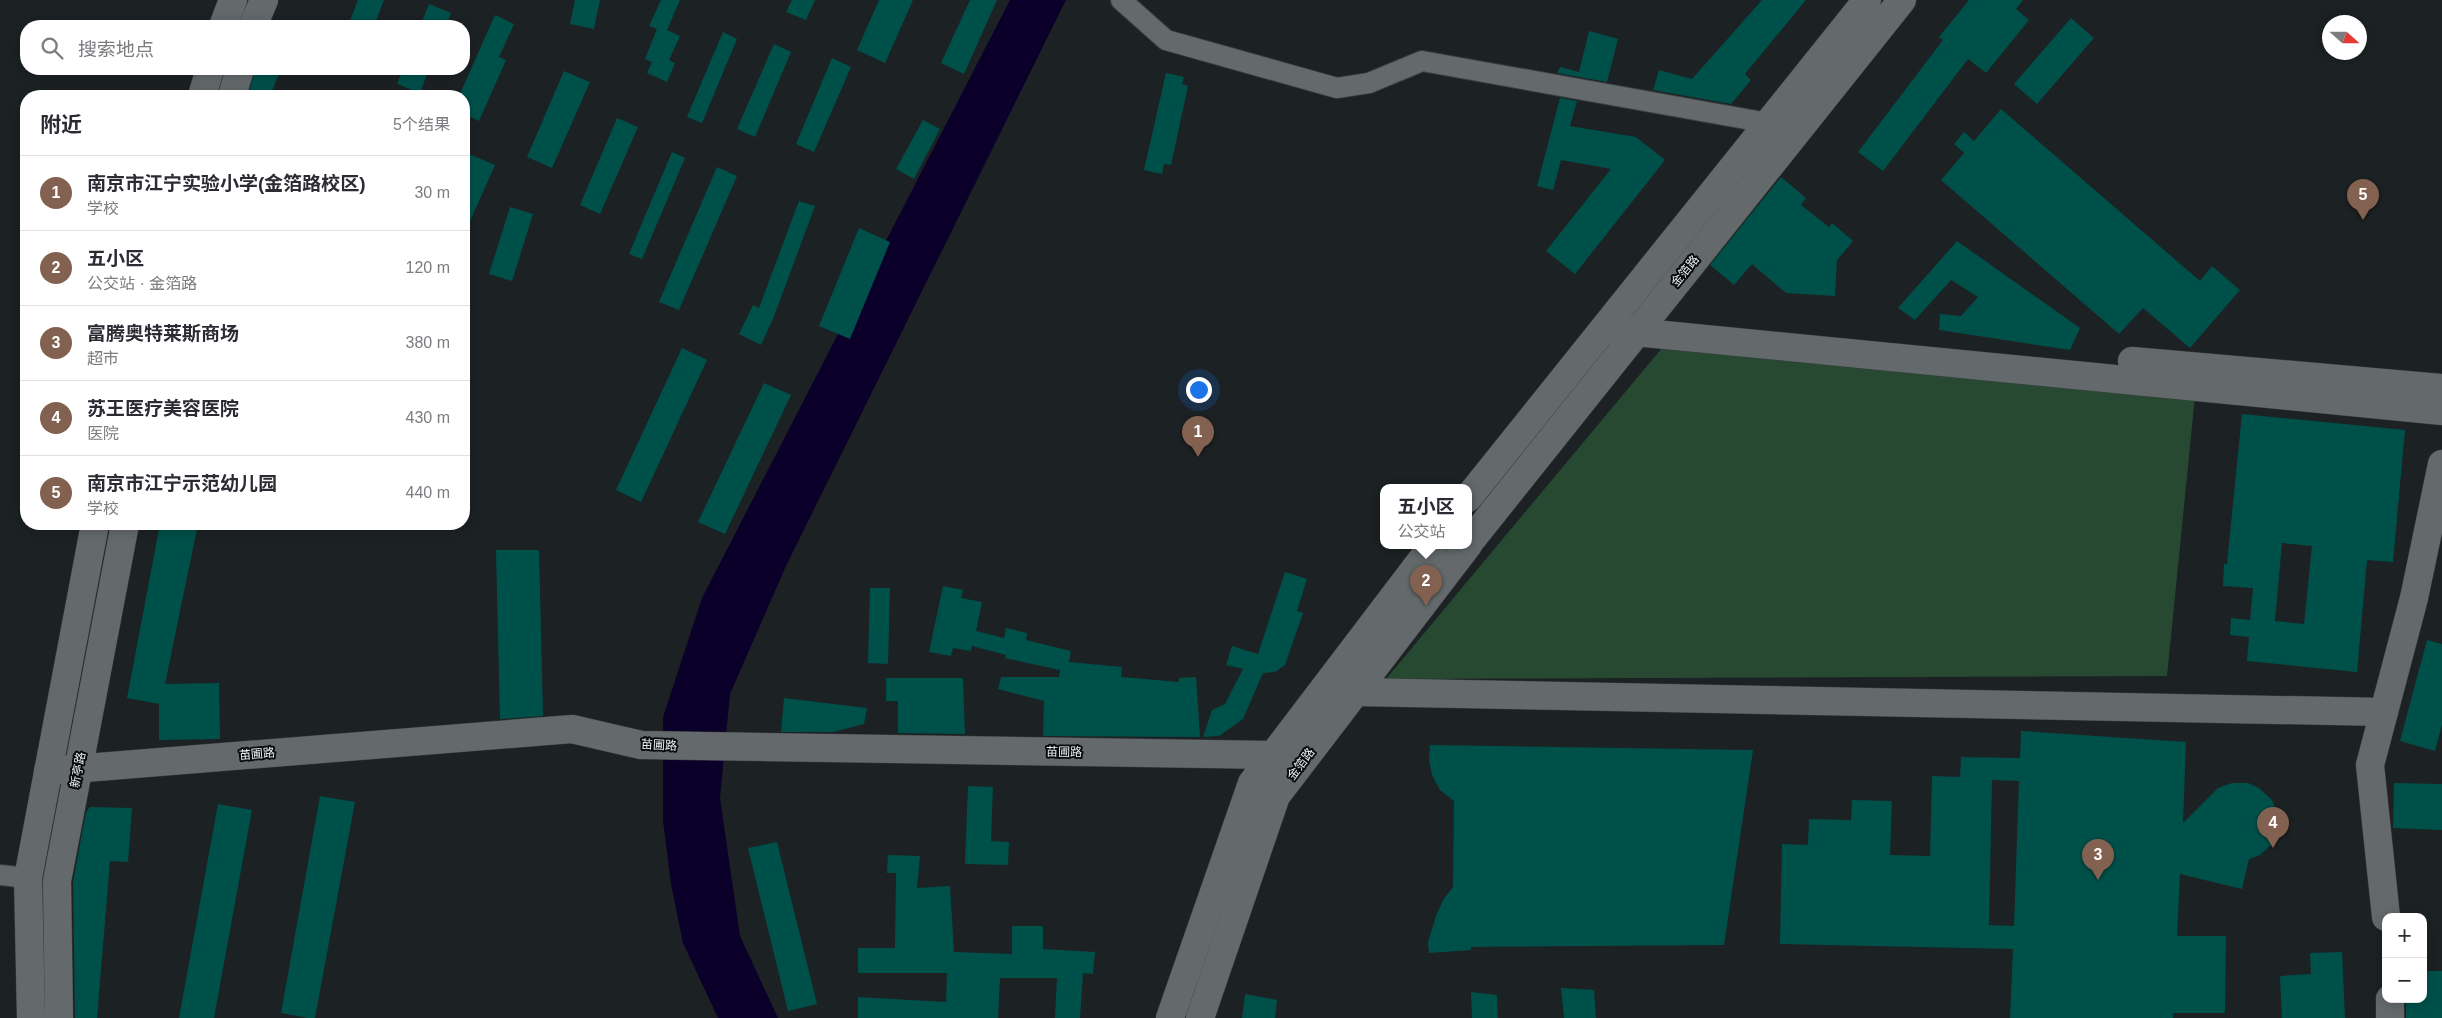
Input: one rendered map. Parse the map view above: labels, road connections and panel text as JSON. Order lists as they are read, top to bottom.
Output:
{
  "streets": {
    "street": ["金箔路", "苗圃路", "新亭路"]
  },
  "crossings": [
    ["苗圃路", "新亭路"]
  ],
  "north": "right",
  "page": {
    "search": "搜索地点",
    "heading": ["附近", "5个结果"],
    "list": [
      {
        "mark": "1",
        "name": "南京市江宁实验小学(金箔路校区)",
        "note": "学校",
        "value": "30 m"
      },
      {
        "mark": "2",
        "name": "五小区",
        "note": "公交站 · 金箔路",
        "value": "120 m"
      },
      {
        "mark": "3",
        "name": "富腾奥特莱斯商场",
        "note": "超市",
        "value": "380 m"
      },
      {
        "mark": "4",
        "name": "苏王医疗美容医院",
        "note": "医院",
        "value": "430 m"
      },
      {
        "mark": "5",
        "name": "南京市江宁示范幼儿园",
        "note": "学校",
        "value": "440 m"
      }
    ],
    "pins": [
      "5",
      "1",
      "2",
      "4",
      "3"
    ],
    "popup": ["五小区", "公交站"],
    "map_buttons": ["+", "−"]
  }
}
